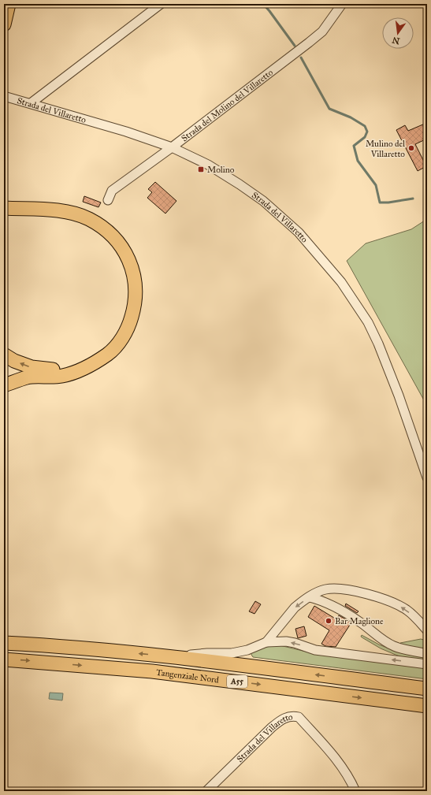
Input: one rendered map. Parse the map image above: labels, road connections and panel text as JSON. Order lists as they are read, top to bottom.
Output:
{
  "streets": {
    "highway": ["Tangenziale Nord", "A55"],
    "street": ["Strada del Molino del Villaretto", "Strada del Villaretto"]
  },
  "crossings": [
    ["Strada del Molino del Villaretto", "Strada del Villaretto"]
  ],
  "places": {
    "other": ["Mulino del Villaretto", "Bar Maglione"],
    "transit": ["Molino"]
  },
  "north": "bottom"
}
